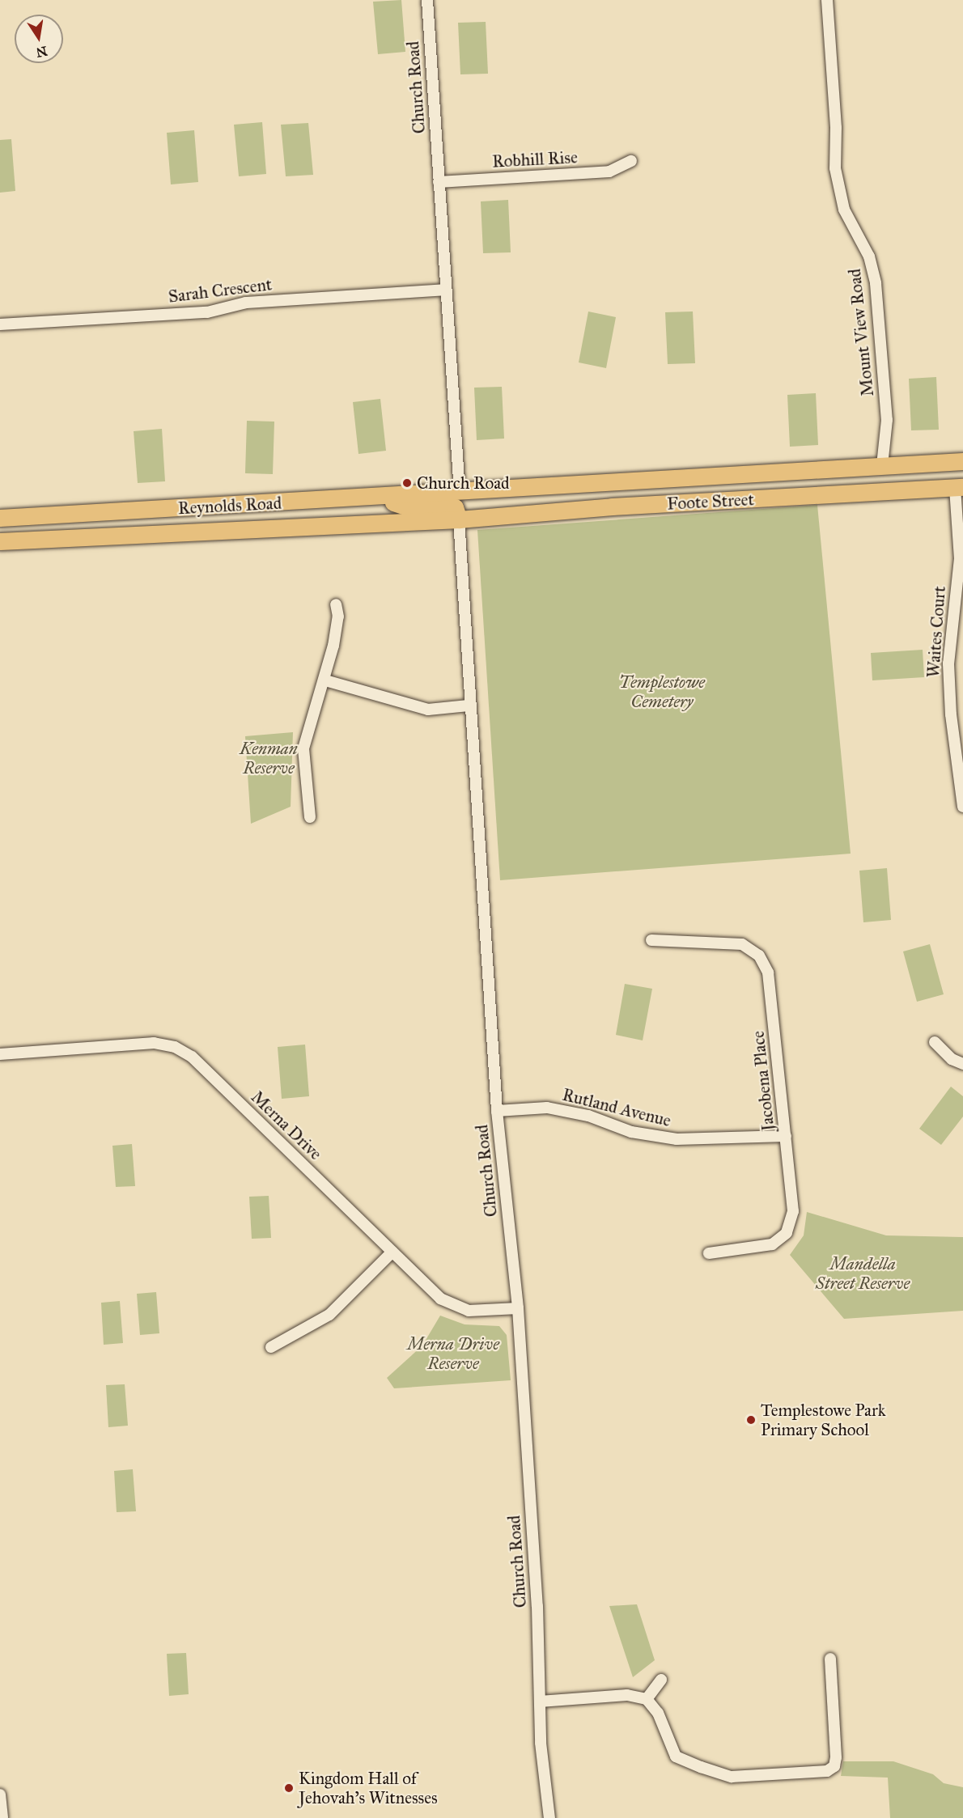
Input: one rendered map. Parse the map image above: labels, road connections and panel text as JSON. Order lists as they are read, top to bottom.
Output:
{
  "streets": {
    "main road": ["Foote Street", "Reynolds Road"],
    "street": [
      "Church Road",
      "Robhill Rise",
      "Sarah Crescent",
      "Mount View Road",
      "Waites Court",
      "Jacobena Place",
      "Rutland Avenue",
      "Merna Drive"
    ]
  },
  "crossings": [
    ["Church Road", "Robhill Rise"],
    ["Church Road", "Sarah Crescent"],
    ["Church Road", "Foote Street"],
    ["Church Road", "Reynolds Road"],
    ["Church Road", "Rutland Avenue"],
    ["Church Road", "Merna Drive"],
    ["Mount View Road", "Foote Street"],
    ["Foote Street", "Reynolds Road"],
    ["Foote Street", "Waites Court"],
    ["Jacobena Place", "Rutland Avenue"]
  ],
  "parks": [
    "Templestowe Cemetery",
    "Kenman Reserve",
    "Mandella Street Reserve",
    "Merna Drive Reserve"
  ],
  "places": ["Church Road", "Templestowe Park Primary School", "Kingdom Hall of Jehovah's Witnesses"],
  "north": "bottom"
}
